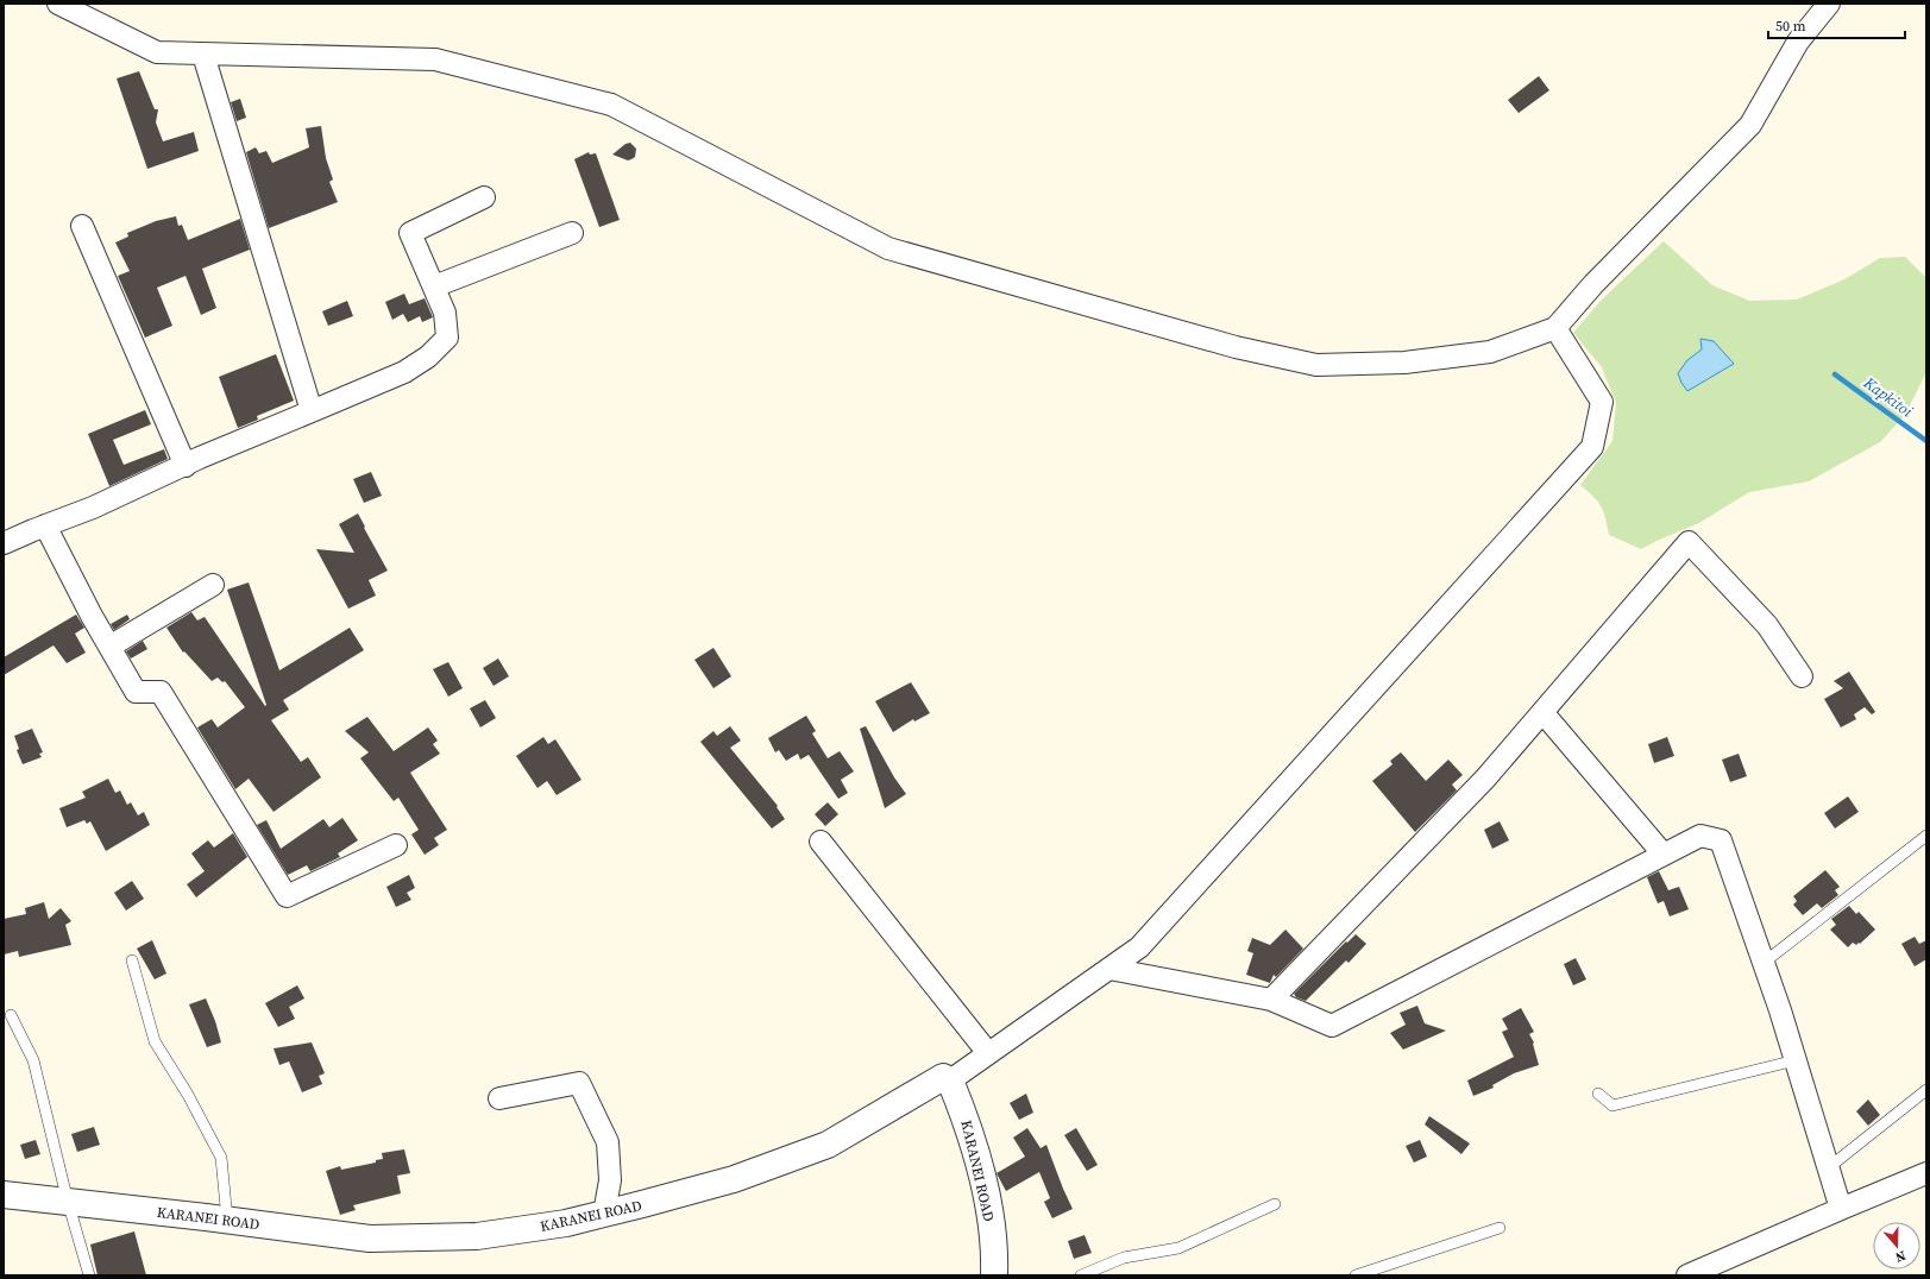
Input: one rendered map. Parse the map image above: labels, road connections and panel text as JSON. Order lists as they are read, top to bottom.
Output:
{
  "streets": {
    "street": ["KARANEI ROAD"]
  },
  "water": ["Kapkitoi"],
  "scale_bar": "50 m",
  "north": "bottom"
}
